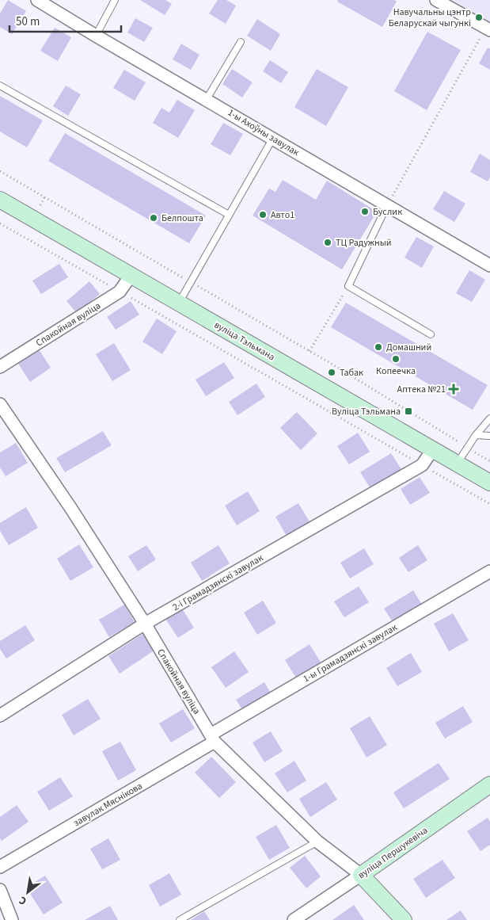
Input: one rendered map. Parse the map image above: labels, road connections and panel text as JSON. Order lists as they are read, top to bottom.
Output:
{
  "streets": {
    "main road": ["Спакойная вуліца", "вуліца Тэльмана", "вуліца Першукевіча"],
    "street": [
      "1-ы Ахоўны завулак",
      "2-і Грамадзянскі завулак",
      "1-ы Грамадзянскі завулак",
      "завулак Мяснікова"
    ]
  },
  "crossings": [
    ["Спакойная вуліца", "вуліца Тэльмана"],
    ["Спакойная вуліца", "2-і Грамадзянскі завулак"],
    ["Спакойная вуліца", "1-ы Грамадзянскі завулак"],
    ["Спакойная вуліца", "завулак Мяснікова"],
    ["Спакойная вуліца", "вуліца Першукевіча"],
    ["вуліца Тэльмана", "2-і Грамадзянскі завулак"],
    ["1-ы Грамадзянскі завулак", "завулак Мяснікова"]
  ],
  "places": {
    "other": [
      "Навучальны цэнтр Беларускай чыгункі",
      "Буслик",
      "Авто1",
      "Белпошта",
      "ТЦ Радужный",
      "Домашний",
      "Копеечка",
      "Табак"
    ],
    "health": ["Аптека №21"],
    "transit": ["Вуліца Тэльмана"]
  },
  "scale_bar": "50 m",
  "north": "bottom left"
}
